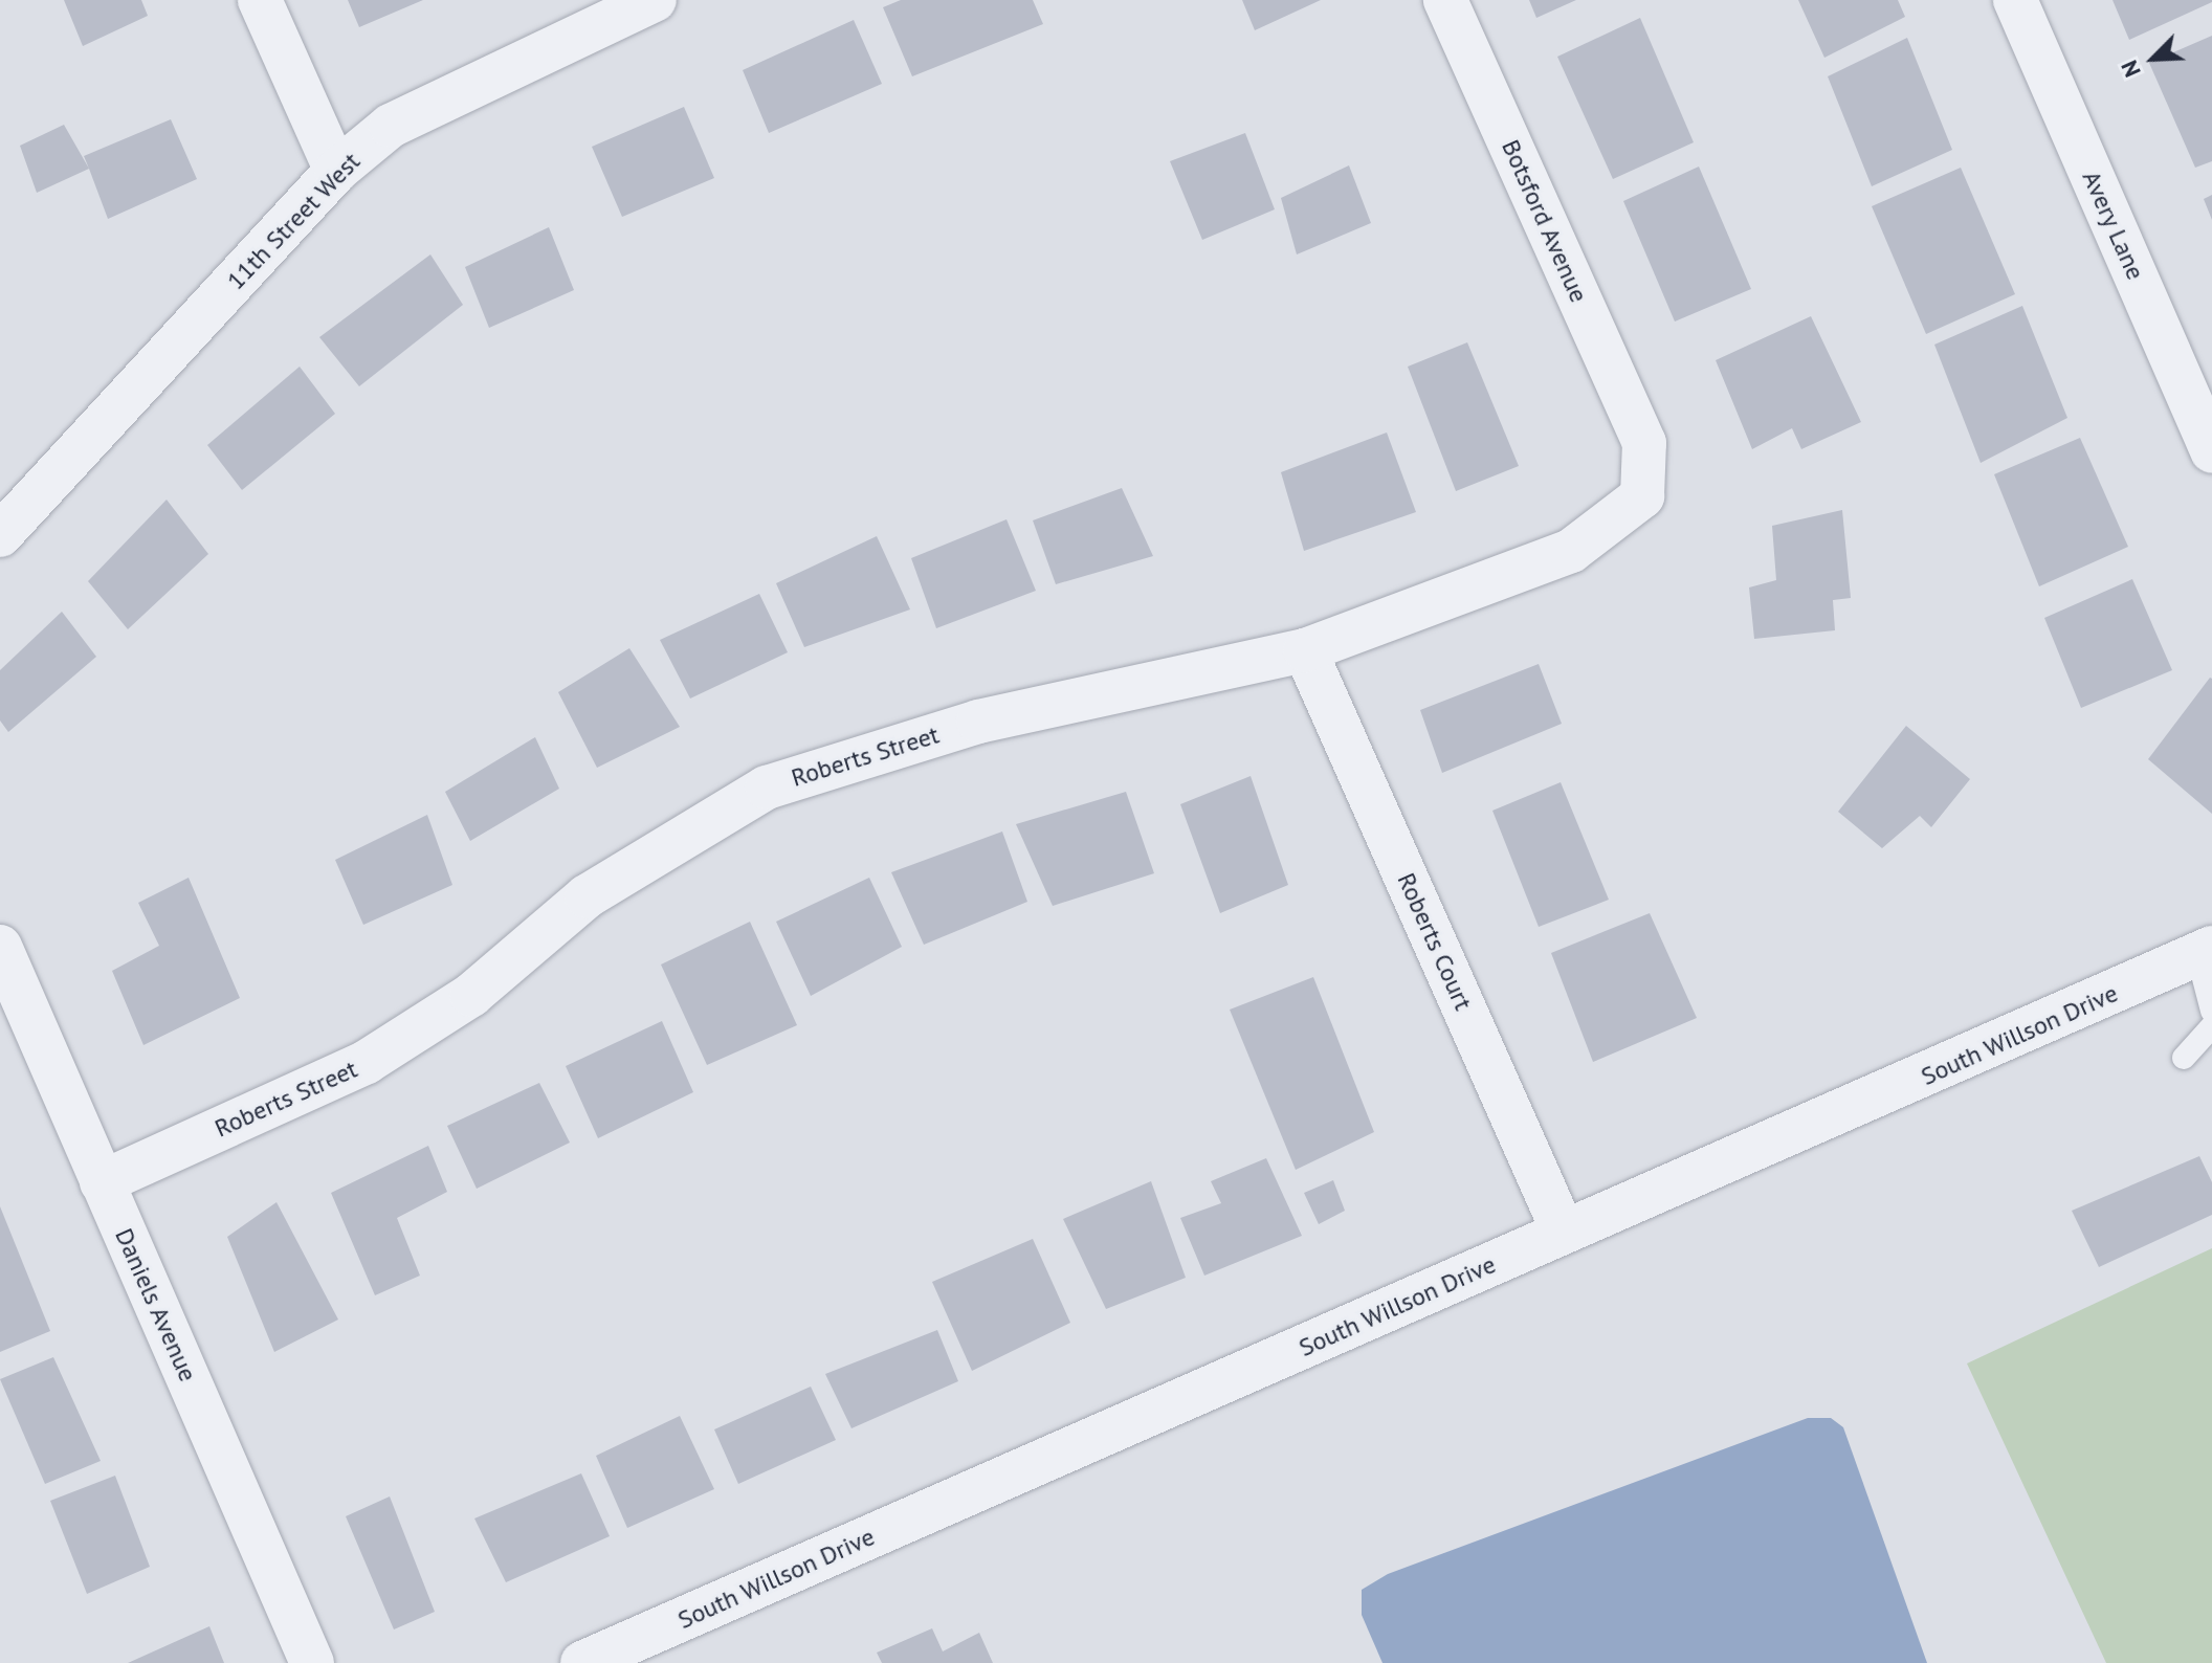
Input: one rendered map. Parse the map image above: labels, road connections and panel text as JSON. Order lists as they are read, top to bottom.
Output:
{
  "streets": {
    "street": [
      "11th Street West",
      "Botsford Avenue",
      "Avery Lane",
      "Roberts Street",
      "Roberts Court",
      "South Willson Drive",
      "Daniels Avenue"
    ]
  },
  "crossings": [
    ["Botsford Avenue", "Roberts Street"],
    ["Roberts Street", "Roberts Court"],
    ["Roberts Street", "Daniels Avenue"],
    ["Roberts Court", "South Willson Drive"]
  ],
  "north": "bottom left"
}
